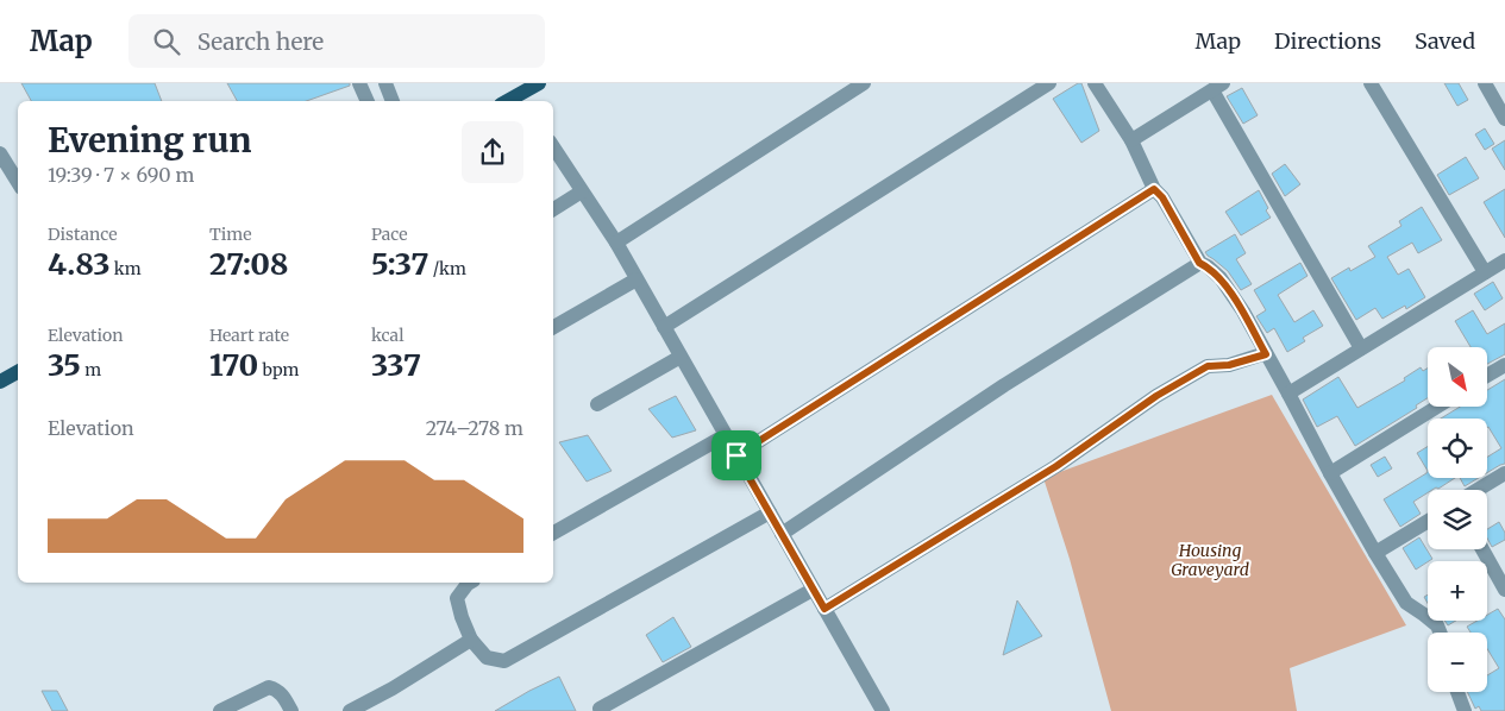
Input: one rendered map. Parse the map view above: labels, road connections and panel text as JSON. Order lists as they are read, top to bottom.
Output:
{
  "parks": ["Housing Graveyard"],
  "north": "bottom right",
  "page": {
    "header": "Map",
    "search": "Search here",
    "nav": ["Map", "Directions", "Saved"],
    "heading": ["Evening run", "19:39 · 7 × 690 m"],
    "stats": [
      ["Distance", "4.83 km"],
      ["Time", "27:08"],
      ["Pace", "5:37 /km"],
      ["Elevation", "35 m"],
      ["Heart rate", "170 bpm"],
      ["kcal", "337"]
    ],
    "map_buttons": ["+", "−"],
    "chart": ["Elevation", "274–278 m"]
  }
}
